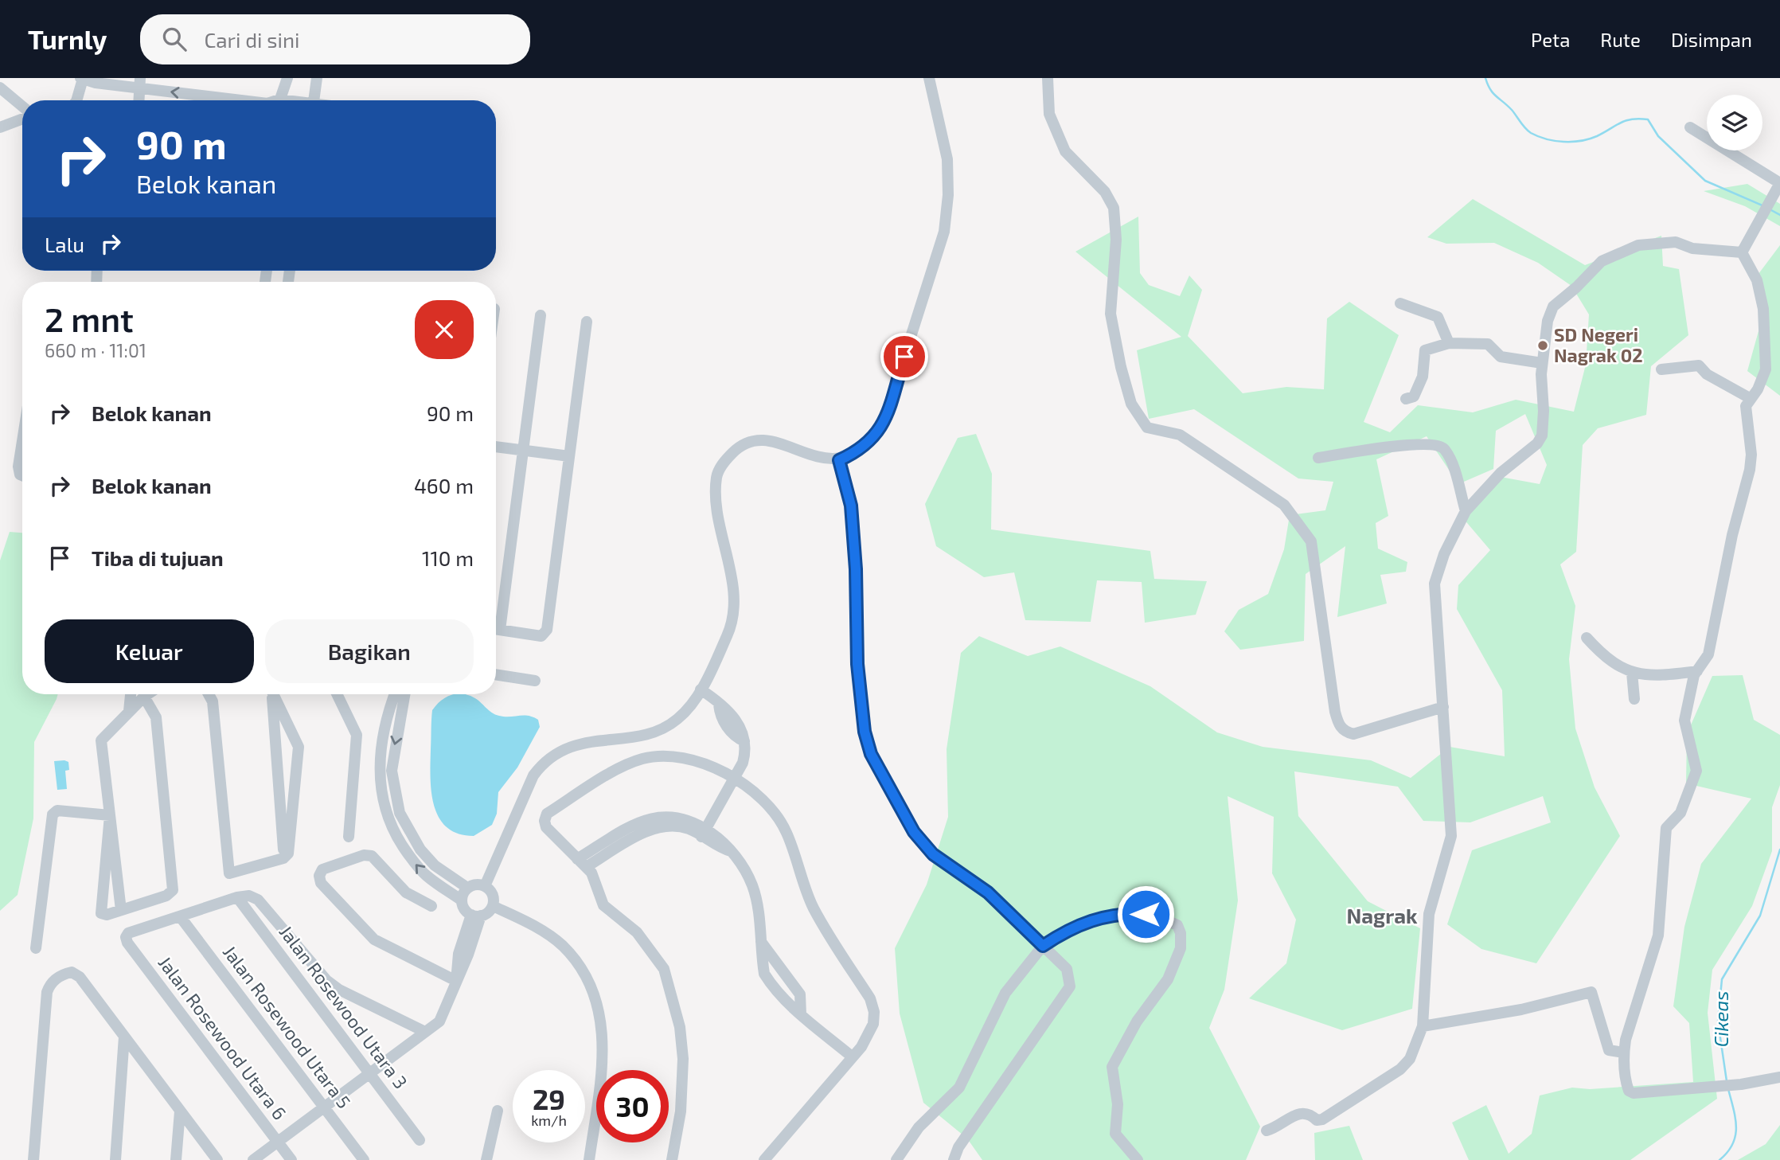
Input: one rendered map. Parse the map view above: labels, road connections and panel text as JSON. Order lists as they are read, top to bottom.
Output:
{
  "streets": {
    "street": ["Jalan Rosewood Utara 3", "Jalan Rosewood Utara 5", "Jalan Rosewood Utara 6"]
  },
  "crossings": [
    ["Jalan Rosewood Utara 5", "Jalan Rosewood Utara 6"]
  ],
  "districts": ["Nagrak"],
  "water": ["Cikeas"],
  "places": ["SD Negeri Nagrak 02"],
  "page": {
    "header": "Turnly",
    "search": "Cari di sini",
    "nav": ["Peta", "Rute", "Disimpan"],
    "turn": ["90 m", "Belok kanan"],
    "then": "Lalu",
    "heading": ["2 mnt", "660 m · 11:01"],
    "list": [
      {
        "name": "Belok kanan",
        "value": "90 m"
      },
      {
        "name": "Belok kanan",
        "value": "460 m"
      },
      {
        "name": "Tiba di tujuan",
        "value": "110 m"
      }
    ],
    "buttons": ["Keluar", "Bagikan"],
    "speed": "29 km/h",
    "limit": "30"
  }
}
